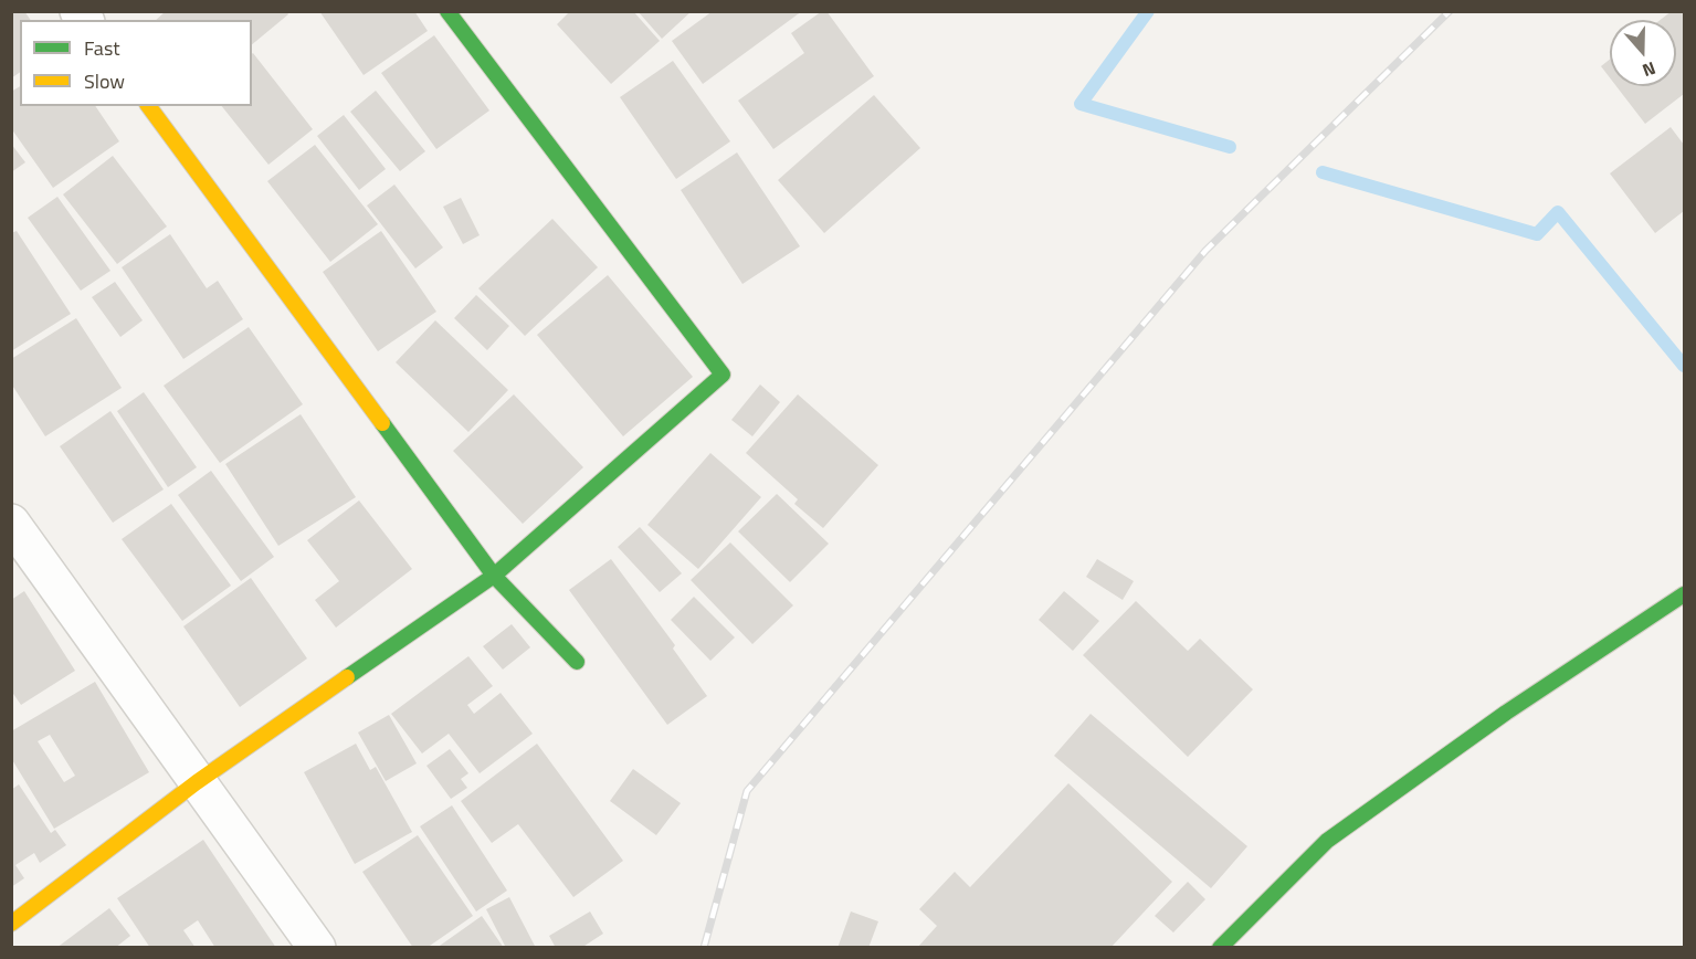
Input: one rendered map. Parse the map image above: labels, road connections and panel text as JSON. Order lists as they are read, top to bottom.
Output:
{
  "legend": ["Fast", "Slow"],
  "north": "bottom"
}
